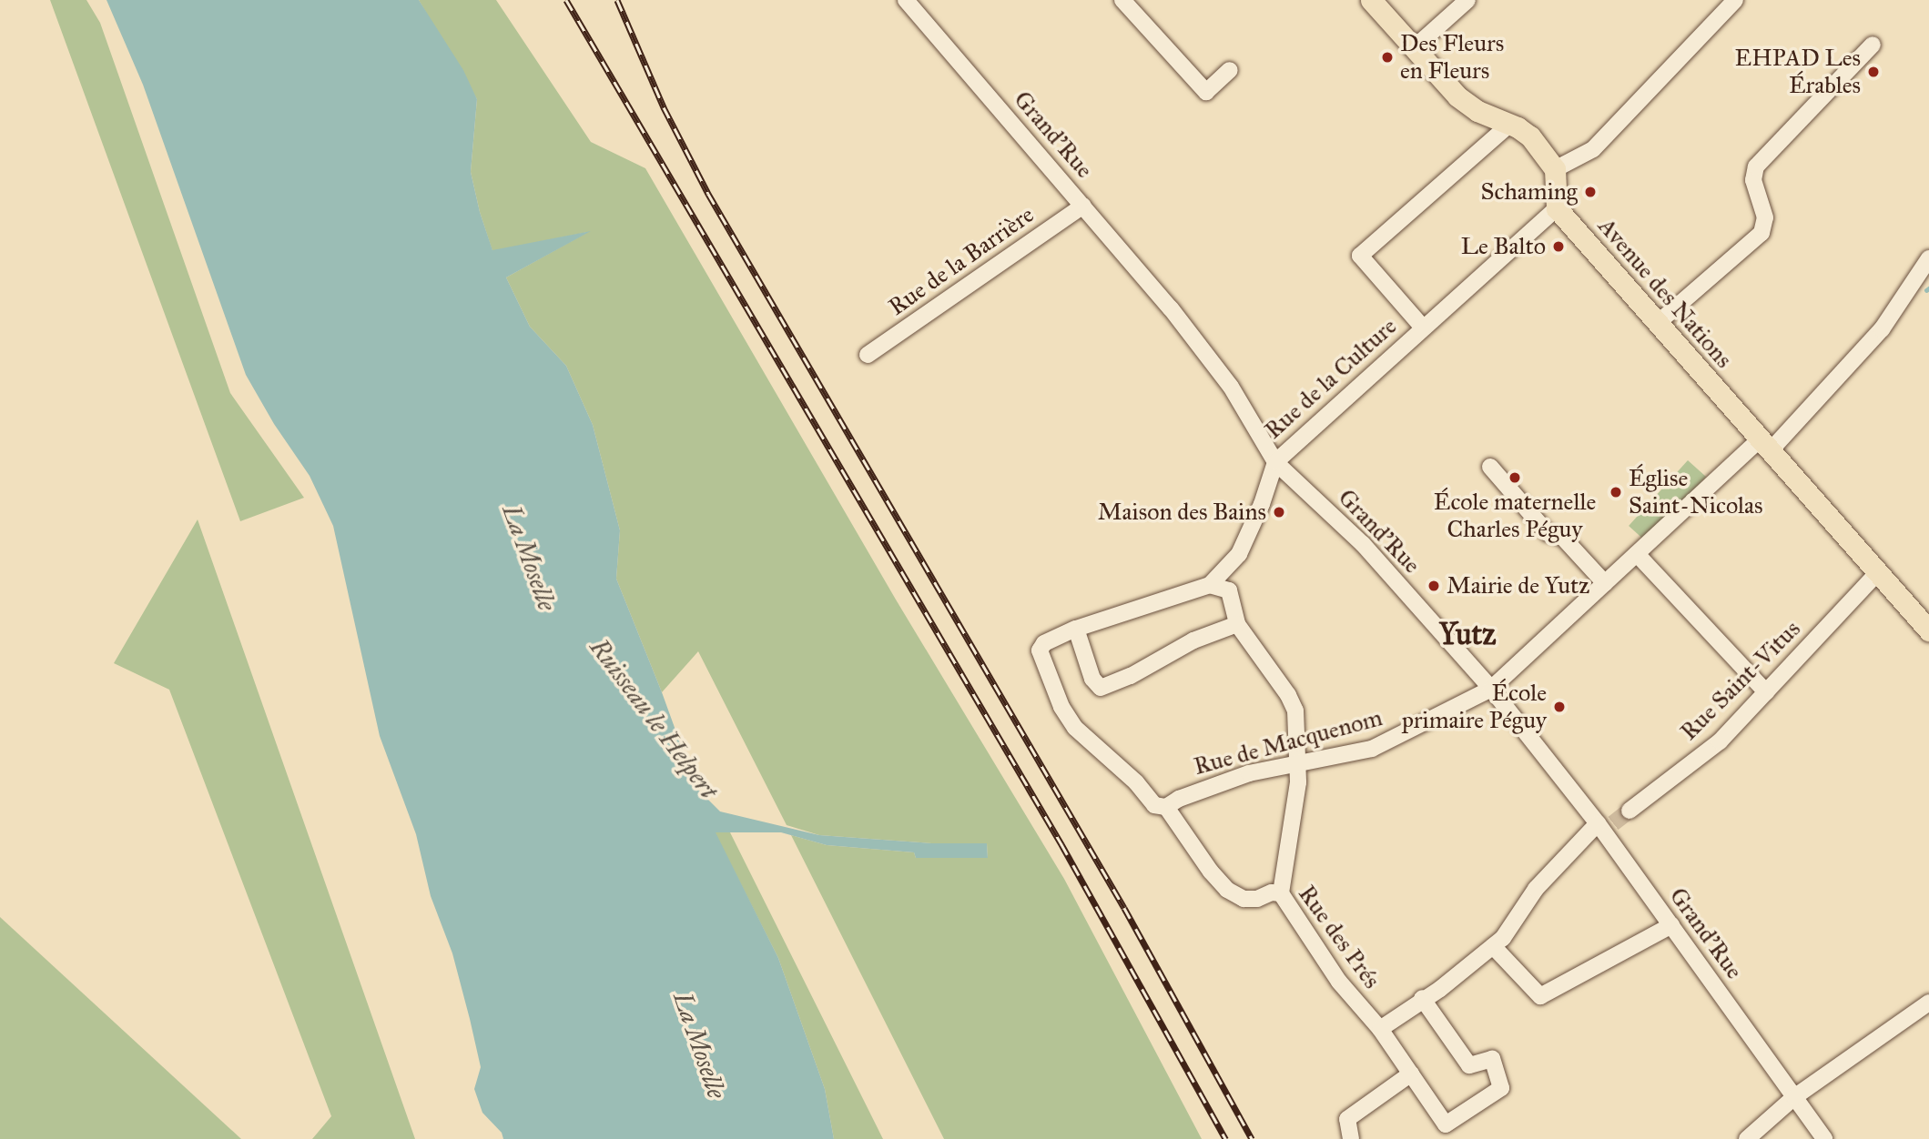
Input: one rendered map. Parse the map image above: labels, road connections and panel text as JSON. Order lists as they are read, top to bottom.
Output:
{
  "streets": {
    "main road": ["Avenue des Nations"],
    "street": [
      "Grand'Rue",
      "Rue de la Barrière",
      "Rue de la Culture",
      "Rue Saint-Vitus",
      "Rue de Macquenom",
      "Rue des Prés"
    ]
  },
  "crossings": [
    ["Grand'Rue", "Rue de la Barrière"],
    ["Grand'Rue", "Rue de la Culture"],
    ["Grand'Rue", "Rue de Macquenom"],
    ["Avenue des Nations", "Rue de la Culture"],
    ["Avenue des Nations", "Rue Saint-Vitus"],
    ["Avenue des Nations", "Rue de Macquenom"],
    ["Rue de la Culture", "Rue des Prés"],
    ["Rue de Macquenom", "Rue des Prés"]
  ],
  "districts": ["Yutz"],
  "water": ["La Moselle", "Ruisseau le Helpert"],
  "places": [
    "Des Fleurs en Fleurs",
    "EHPAD Les Érables",
    "Schaming",
    "Le Balto",
    "École maternelle Charles Péguy",
    "Église Saint-Nicolas",
    "Maison des Bains",
    "Mairie de Yutz",
    "École primaire Péguy"
  ]
}
